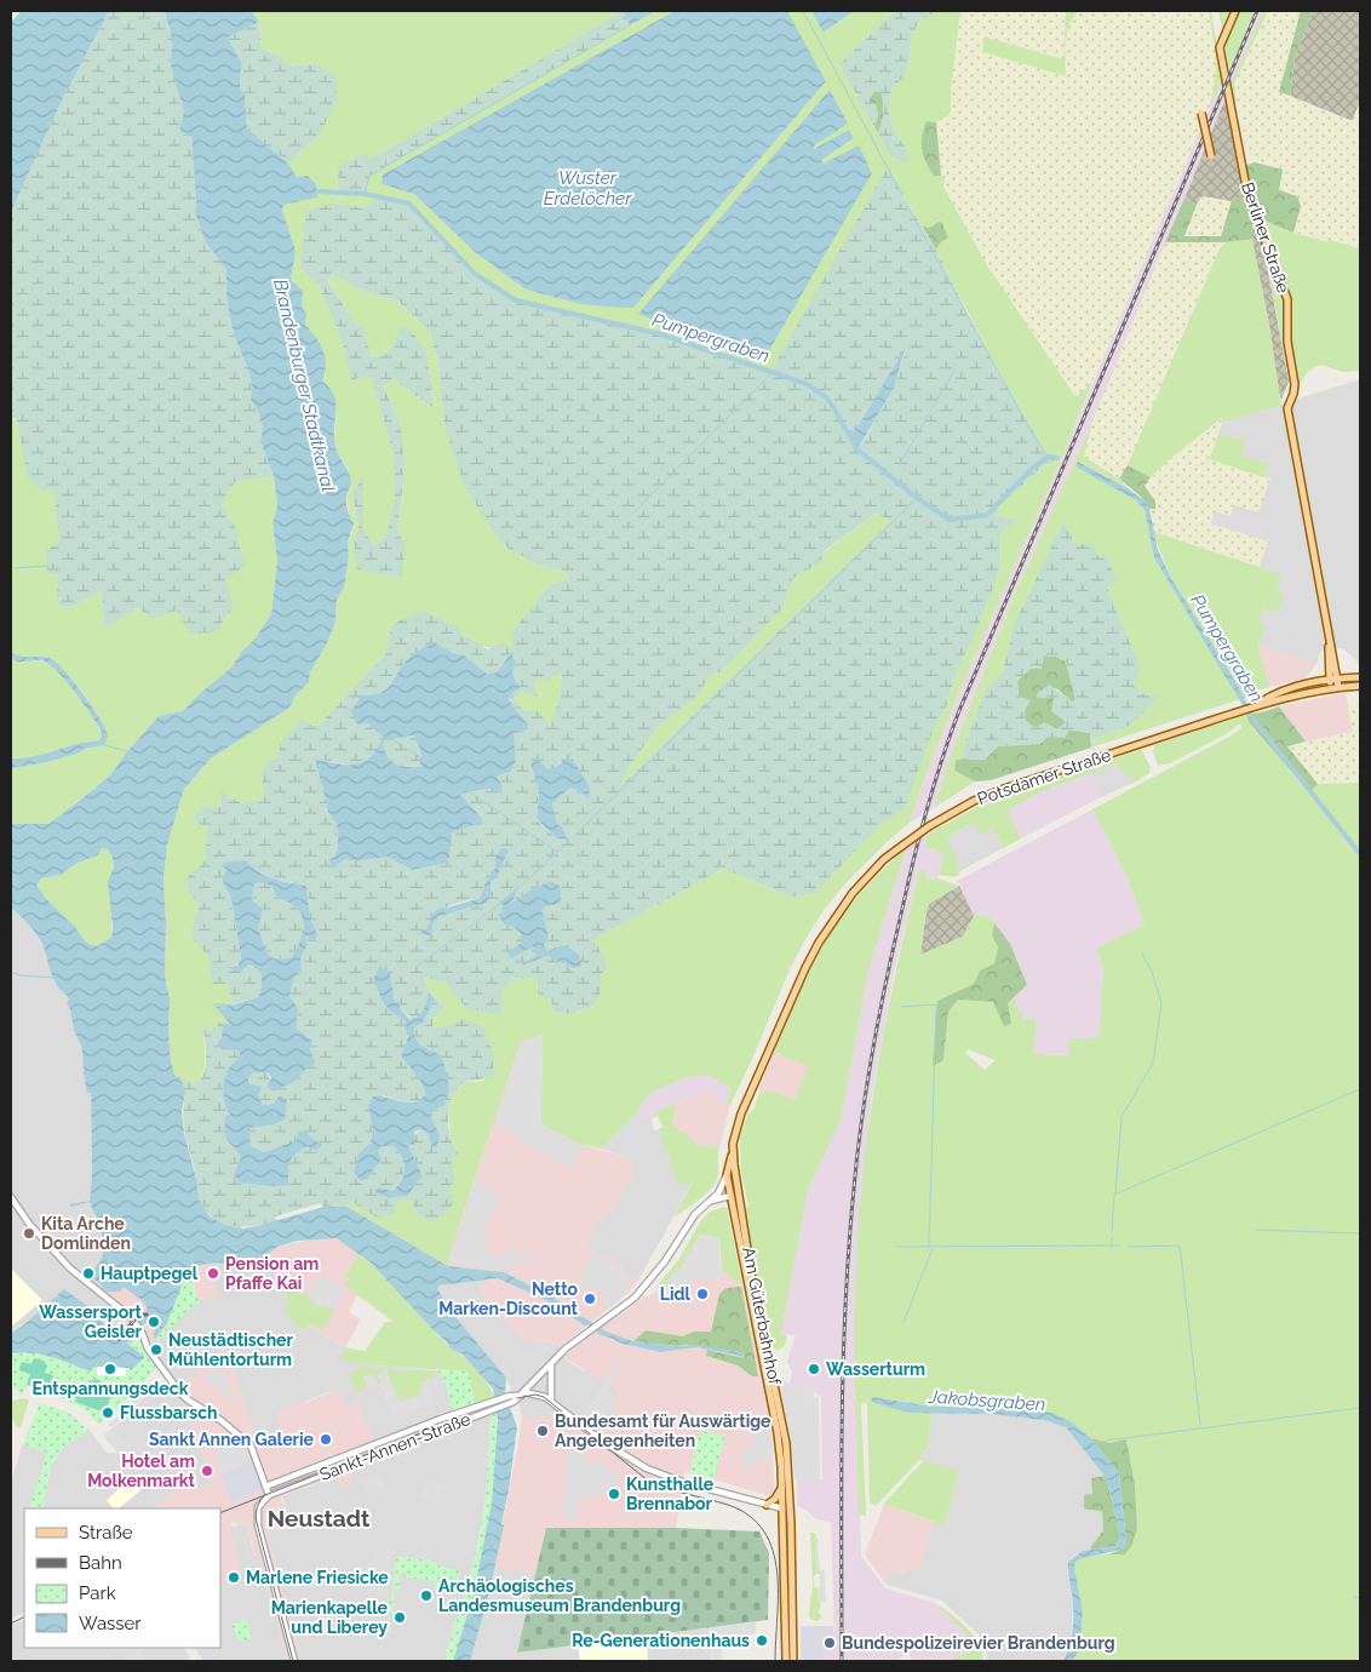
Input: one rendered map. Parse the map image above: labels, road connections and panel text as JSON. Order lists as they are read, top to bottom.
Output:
{
  "streets": {
    "main road": ["Berliner Straße", "Potsdamer Straße", "Am Güterbahnhof"],
    "street": ["Sankt-Annen-Straße"]
  },
  "crossings": [
    ["Berliner Straße", "Potsdamer Straße"],
    ["Potsdamer Straße", "Am Güterbahnhof"]
  ],
  "districts": ["Neustadt"],
  "water": [
    "Wuster Erdelöcher",
    "Pumpergraben",
    "Brandenburger Stadtkanal",
    "Jakobsgraben"
  ],
  "places": [
    "Kita Arche Domlinden",
    "Hauptpegel",
    "Pension am Pfaffe Kai",
    "Lidl",
    "Netto Marken-Discount",
    "Wassersport Geisler",
    "Neustädtischer Mühlentorturm",
    "Entspannungsdeck",
    "Wasserturm",
    "Flussbarsch",
    "Bundesamt für Auswärtige Angelegenheiten",
    "Sankt Annen Galerie",
    "Hotel am Molkenmarkt",
    "Kunsthalle Brennabor",
    "Marlene Friesicke",
    "Archäologisches Landesmuseum Brandenburg",
    "Marienkapelle und Liberey",
    "Re-Generationenhaus",
    "Bundespolizeirevier Brandenburg"
  ],
  "legend": [
    "Straße",
    "Bahn",
    "Park",
    "Wasser"
  ]
}
